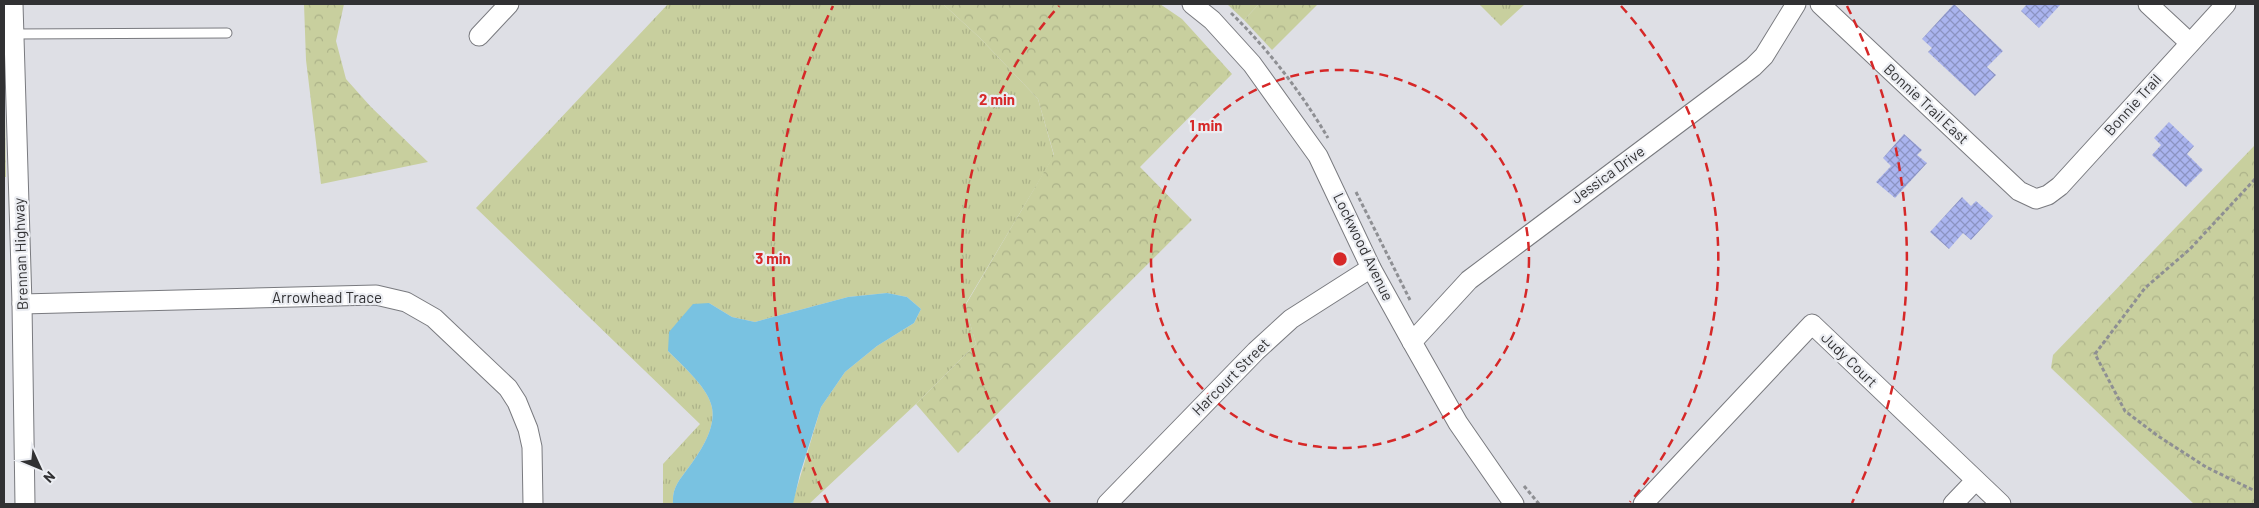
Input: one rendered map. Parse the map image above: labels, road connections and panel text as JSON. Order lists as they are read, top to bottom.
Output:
{
  "streets": {
    "street": [
      "Bonnie Trail East",
      "Bonnie Trail",
      "Jessica Drive",
      "Lockwood Avenue",
      "Brennan Highway",
      "Arrowhead Trace",
      "Judy Court",
      "Harcourt Street"
    ]
  },
  "crossings": [
    ["Bonnie Trail East", "Bonnie Trail"],
    ["Jessica Drive", "Lockwood Avenue"],
    ["Lockwood Avenue", "Harcourt Street"],
    ["Brennan Highway", "Arrowhead Trace"]
  ],
  "north": "bottom right",
  "rings": ["2 min", "1 min", "3 min"]
}
